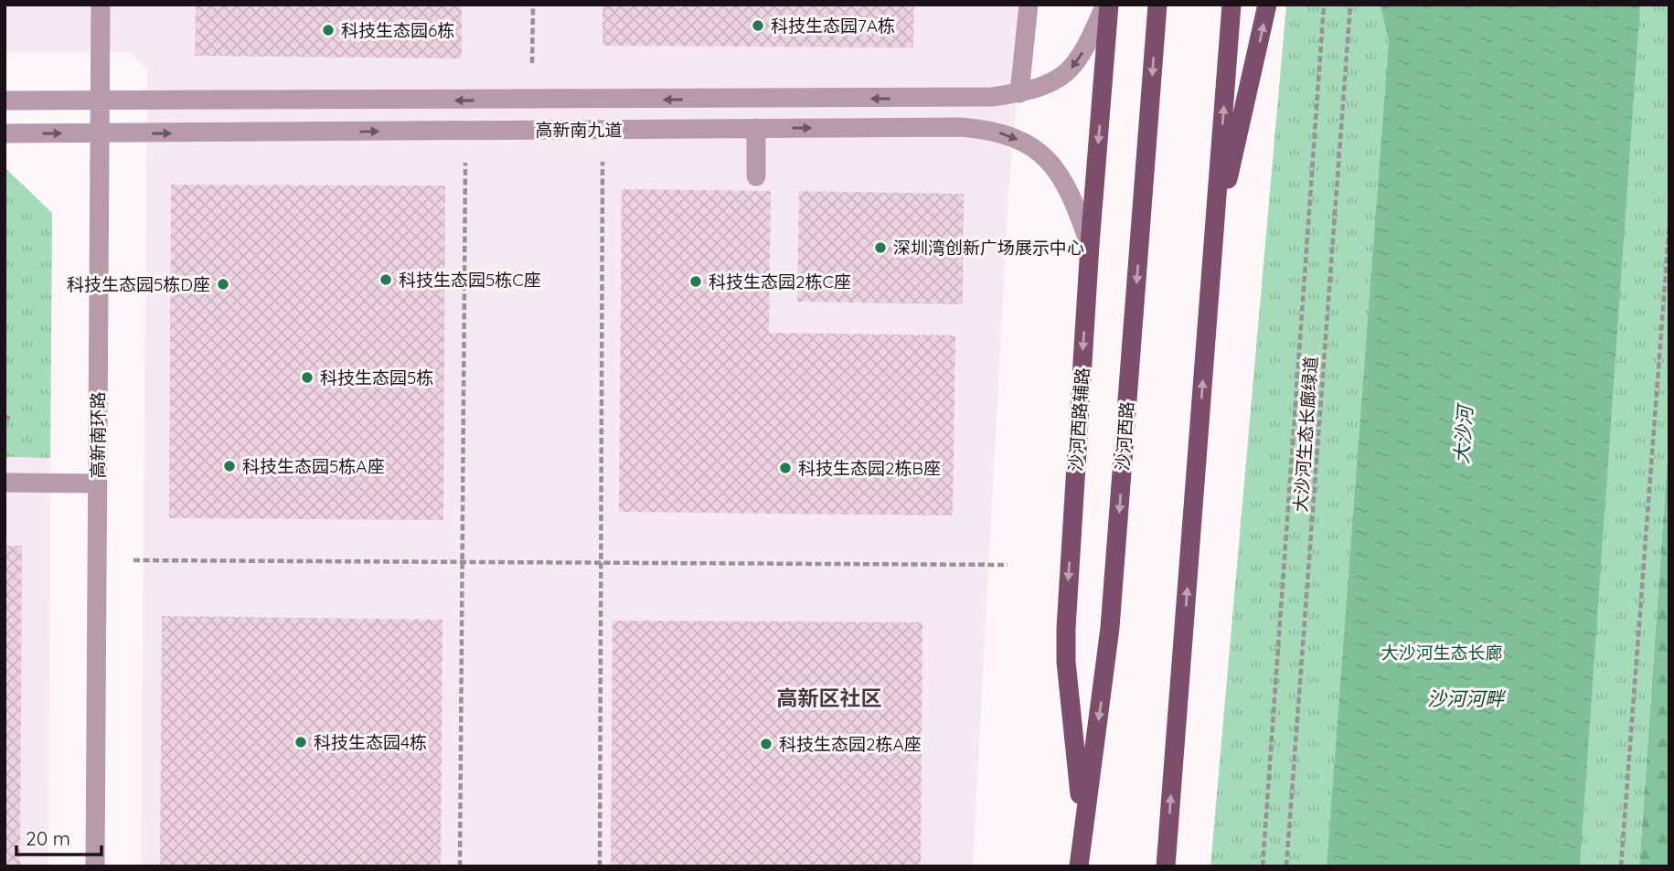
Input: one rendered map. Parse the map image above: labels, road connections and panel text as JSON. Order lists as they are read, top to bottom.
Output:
{
  "streets": {
    "main road": ["沙河西路辅路", "沙河西路"],
    "street": ["高新南九道", "高新南环路"],
    "path": ["大沙河生态长廊绿道"]
  },
  "crossings": [
    ["高新南九道", "沙河西路辅路"],
    ["高新南九道", "高新南环路"],
    ["沙河西路辅路", "沙河西路"]
  ],
  "districts": ["高新区社区"],
  "water": ["大沙河", "沙河河畔"],
  "parks": ["大沙河生态长廊"],
  "places": [
    "科技生态园7A栋",
    "科技生态园6栋",
    "深圳湾创新广场展示中心",
    "科技生态园5栋C座",
    "科技生态园2栋C座",
    "科技生态园5栋D座",
    "科技生态园5栋",
    "科技生态园5栋A座",
    "科技生态园2栋B座",
    "科技生态园4栋",
    "科技生态园2栋A座"
  ],
  "scale_bar": "20 m"
}
